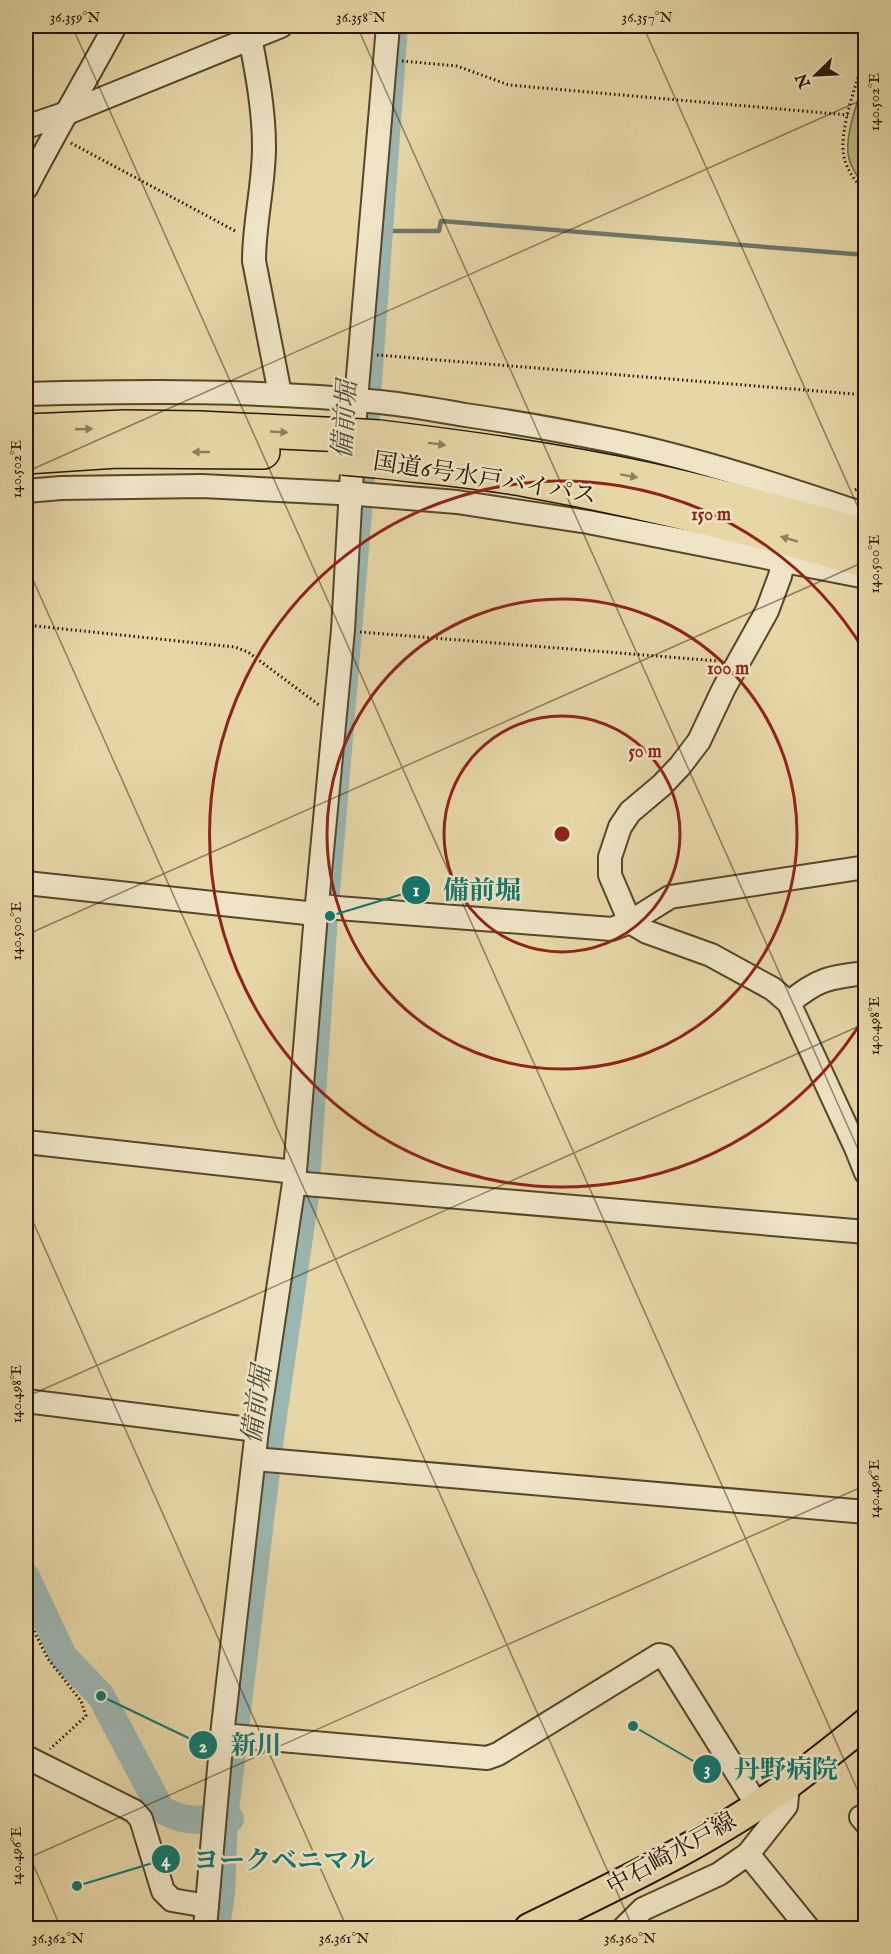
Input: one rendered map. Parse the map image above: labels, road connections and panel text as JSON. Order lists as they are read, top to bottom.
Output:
{
  "streets": {
    "highway": ["国道6号水戸バイパス"],
    "main road": ["中石崎水戸線"]
  },
  "water": ["備前堀"],
  "places": [
    "備前堀",
    "新川",
    "丹野病院",
    "ヨークベニマル"
  ],
  "north": "bottom left",
  "coordinates": [
    "36.359°N",
    "36.358°N",
    "36.357°N",
    "140.502°E",
    "140.500°E",
    "140.498°E",
    "140.496°E",
    "36.362°N",
    "36.361°N",
    "36.360°N"
  ],
  "rings": ["150 m", "100 m", "50 m"]
}
